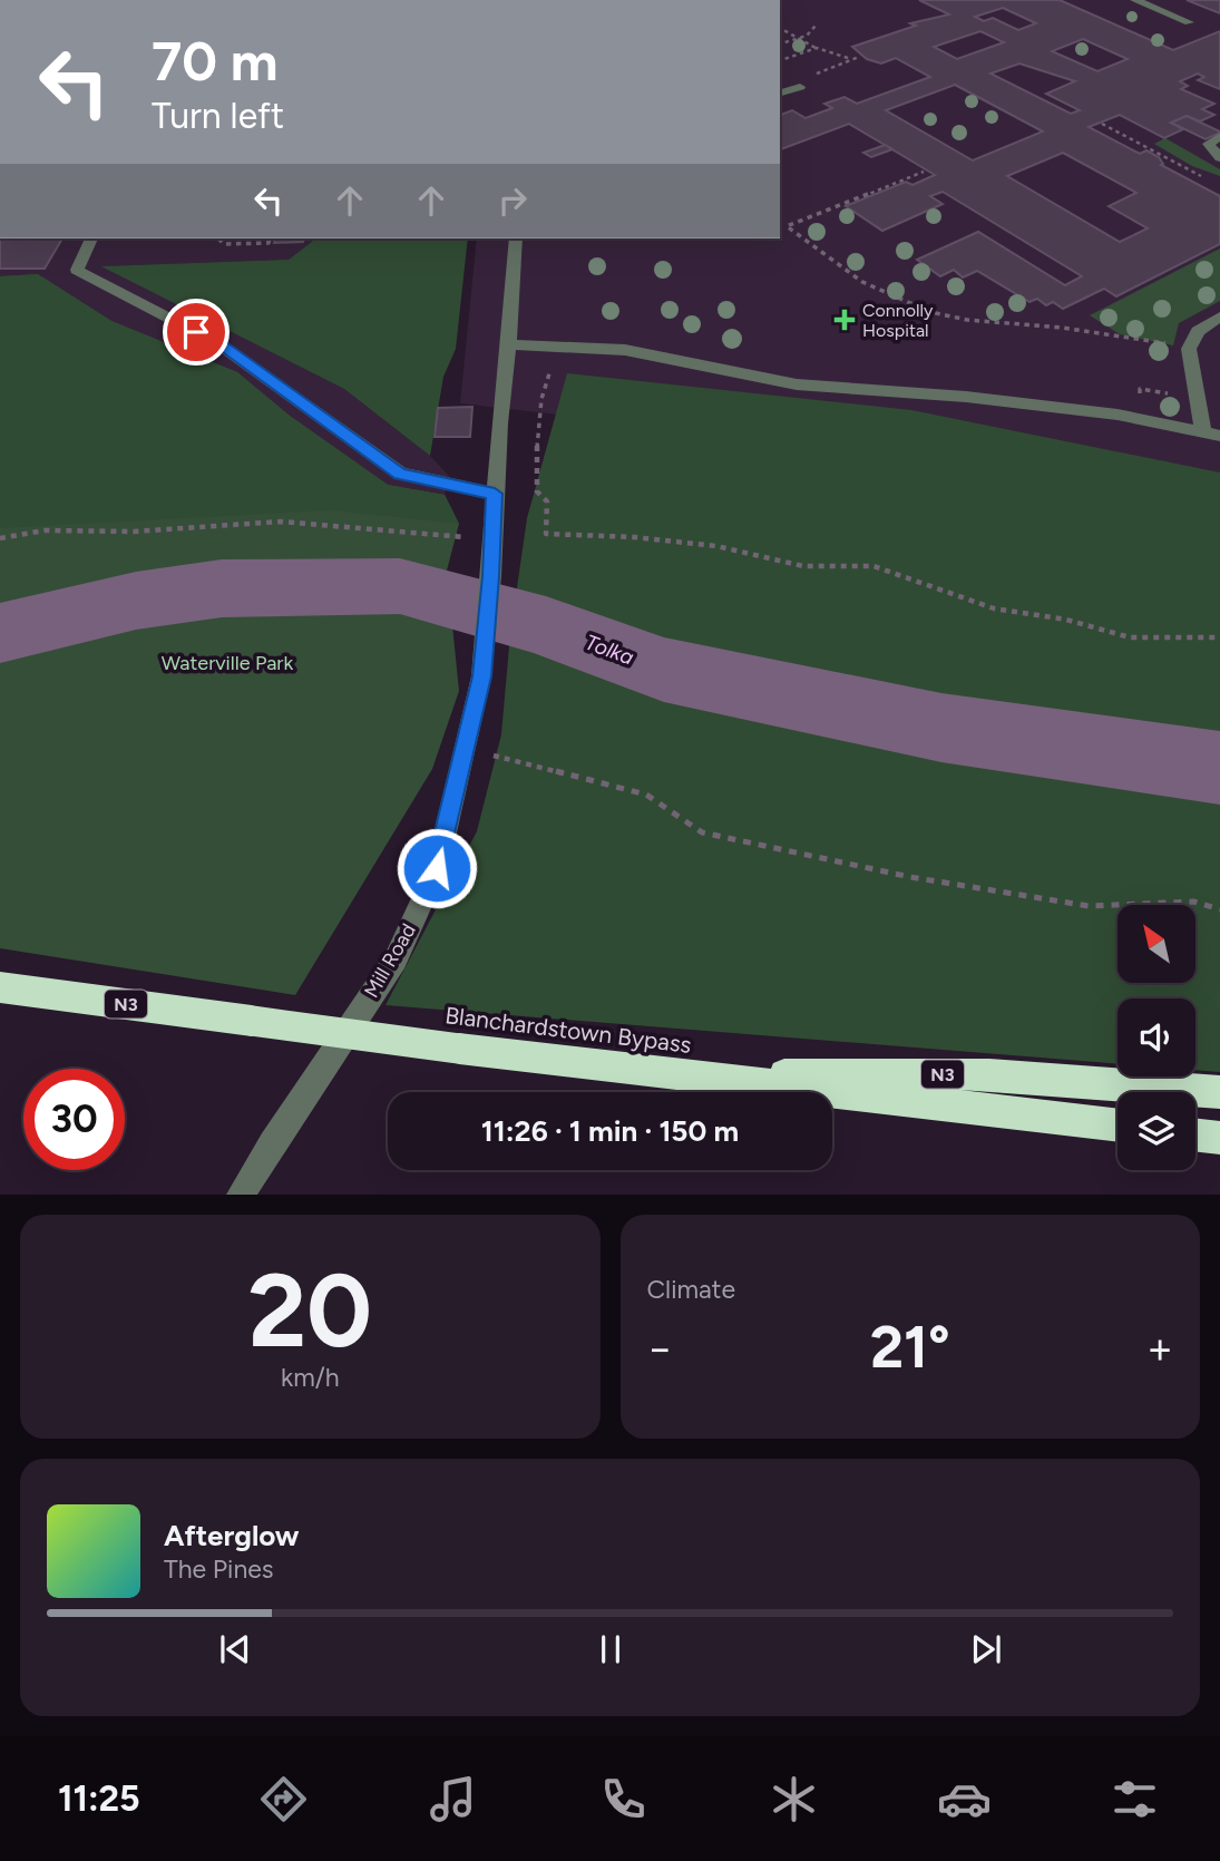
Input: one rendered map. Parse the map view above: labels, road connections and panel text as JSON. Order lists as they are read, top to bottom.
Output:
{
  "streets": {
    "highway": ["N3", "Blanchardstown Bypass"],
    "street": ["Mill Road"]
  },
  "crossings": [
    ["N3", "Blanchardstown Bypass"]
  ],
  "water": ["Tolka"],
  "parks": ["Waterville Park"],
  "places": {
    "health": ["Connolly Hospital"]
  },
  "north": "top left",
  "page": {
    "turn": ["70 m", "Turn left"],
    "limit": "30",
    "trip": "11:26 · 1 min · 150 m",
    "tile": [
      ["20", "km/h"],
      "Climate"
    ],
    "heat": ["−", "21°", "+"],
    "song": ["Afterglow", "The Pines"],
    "tabs": "11:25"
  }
}
